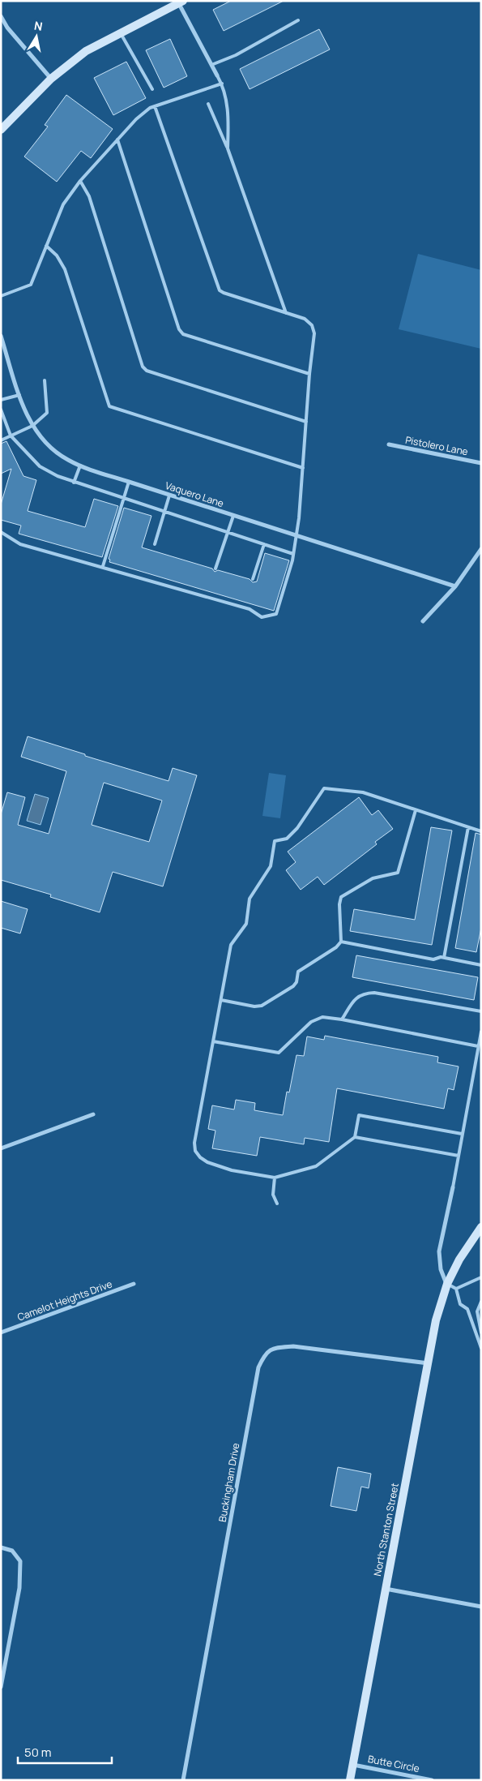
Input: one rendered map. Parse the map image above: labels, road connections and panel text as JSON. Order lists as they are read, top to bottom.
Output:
{
  "streets": {
    "street": [
      "Pistolero Lane",
      "Vaquero Lane",
      "Camelot Heights Drive",
      "Buckingham Drive",
      "North Stanton Street",
      "Butte Circle"
    ]
  },
  "crossings": [
    ["Buckingham Drive", "North Stanton Street"],
    ["North Stanton Street", "Butte Circle"]
  ],
  "scale_bar": "50 m",
  "north": "top"
}
